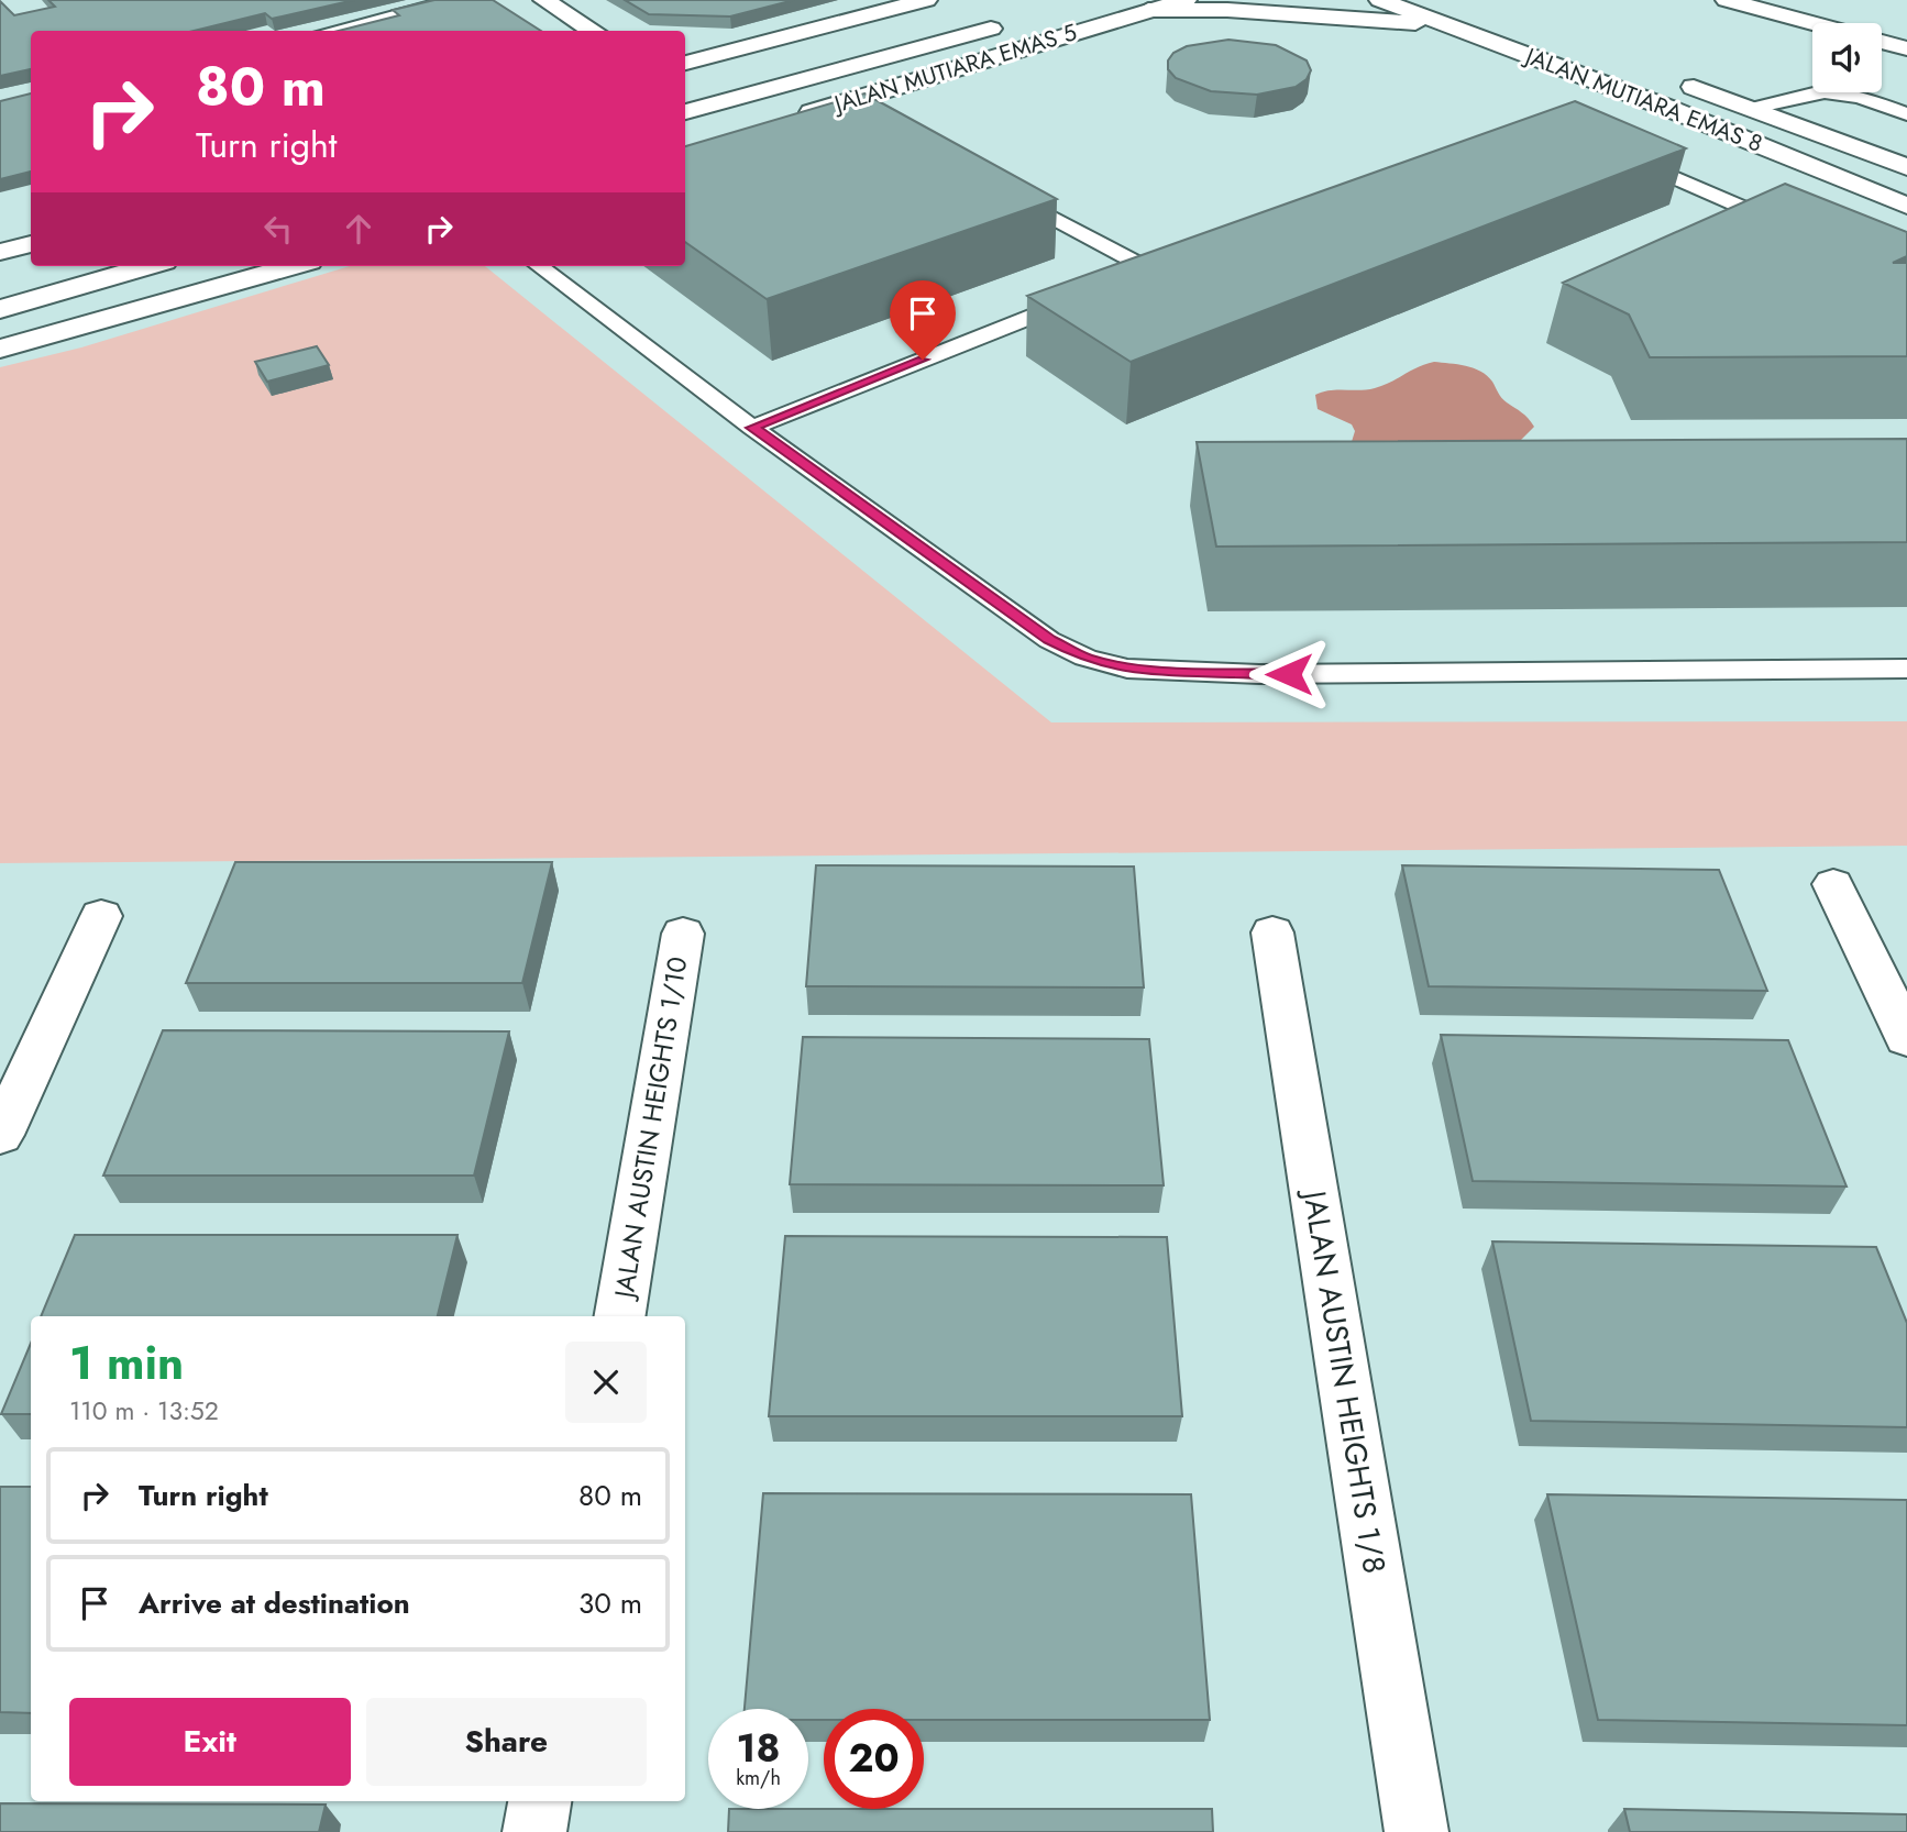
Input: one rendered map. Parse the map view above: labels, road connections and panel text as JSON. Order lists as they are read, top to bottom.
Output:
{
  "streets": {
    "street": [
      "JALAN MUTIARA EMAS 5",
      "JALAN MUTIARA EMAS 8",
      "JALAN AUSTIN HEIGHTS 1/10",
      "JALAN AUSTIN HEIGHTS 1/8"
    ]
  },
  "page": {
    "turn": ["80 m", "Turn right"],
    "heading": ["1 min", "110 m · 13:52"],
    "list": [
      {
        "name": "Turn right",
        "value": "80 m"
      },
      {
        "name": "Arrive at destination",
        "value": "30 m"
      }
    ],
    "buttons": ["Exit", "Share"],
    "speed": "18 km/h",
    "limit": "20"
  }
}
